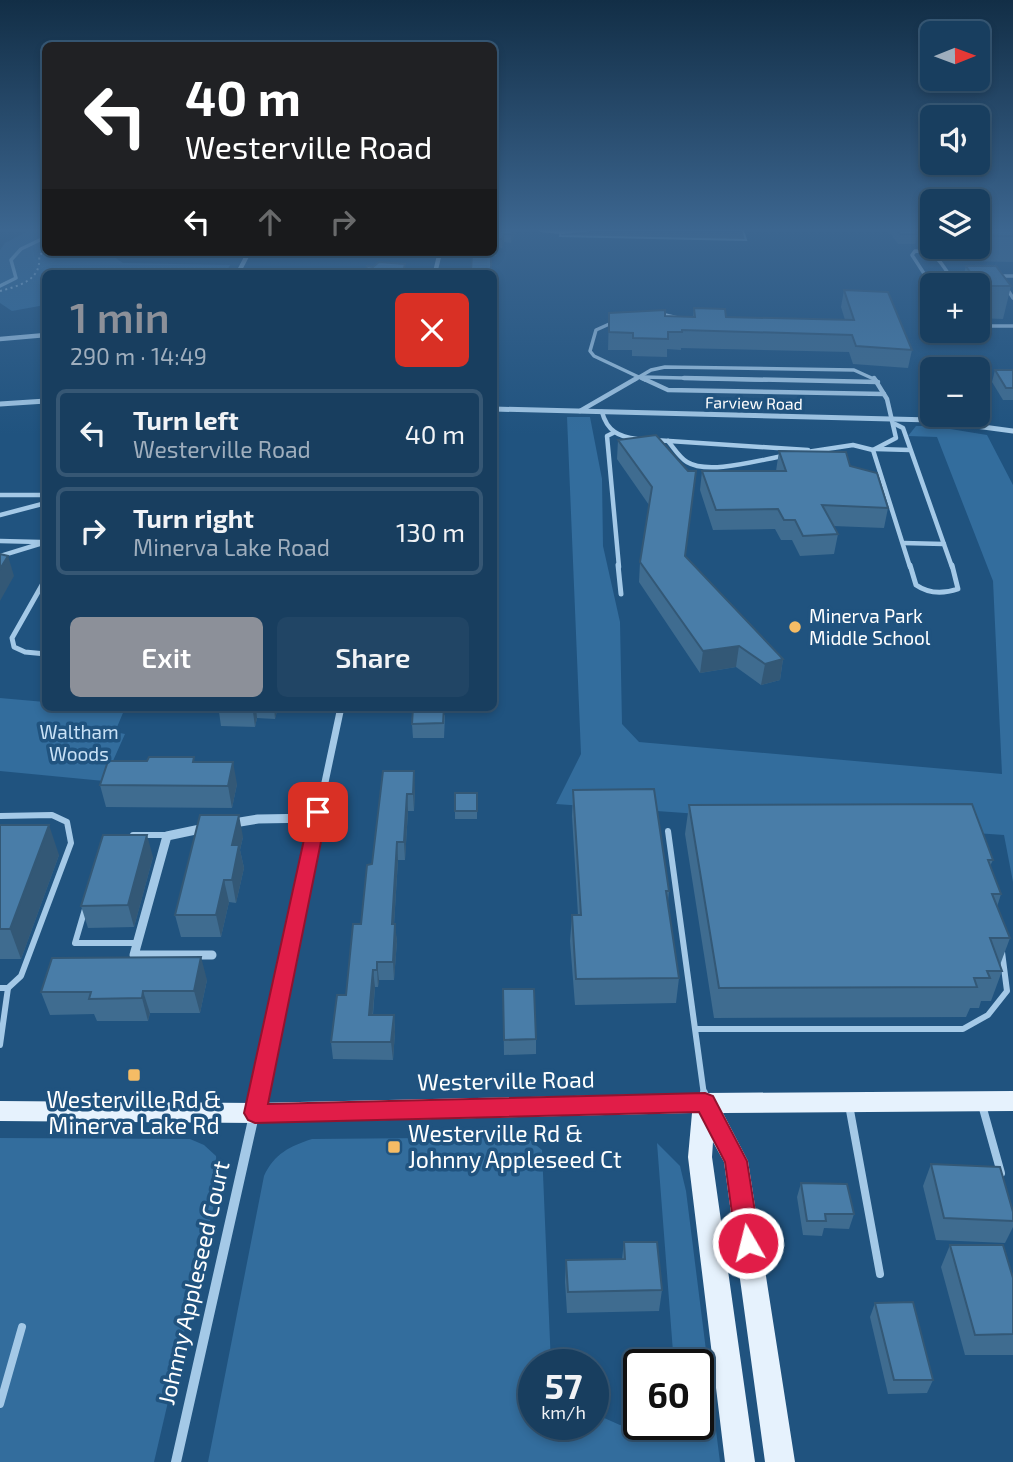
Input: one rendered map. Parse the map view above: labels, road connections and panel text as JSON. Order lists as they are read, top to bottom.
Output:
{
  "streets": {
    "main road": ["Westerville Road"],
    "street": ["Farview Road", "Johnny Appleseed Court"]
  },
  "crossings": [
    ["Westerville Road", "Johnny Appleseed Court"]
  ],
  "parks": ["Waltham Woods"],
  "places": {
    "other": ["Minerva Park Middle School"],
    "transit": ["Westerville Rd & Minerva Lake Rd", "Westerville Rd & Johnny Appleseed Ct"]
  },
  "north": "right",
  "page": {
    "map_buttons": ["+", "−"],
    "turn": ["40 m", "Westerville Road"],
    "heading": ["1 min", "290 m · 14:49"],
    "list": [
      {
        "name": "Turn left",
        "note": "Westerville Road",
        "value": "40 m"
      },
      {
        "name": "Turn right",
        "note": "Minerva Lake Road",
        "value": "130 m"
      }
    ],
    "buttons": ["Exit", "Share"],
    "speed": "57 km/h",
    "limit": "60"
  }
}
